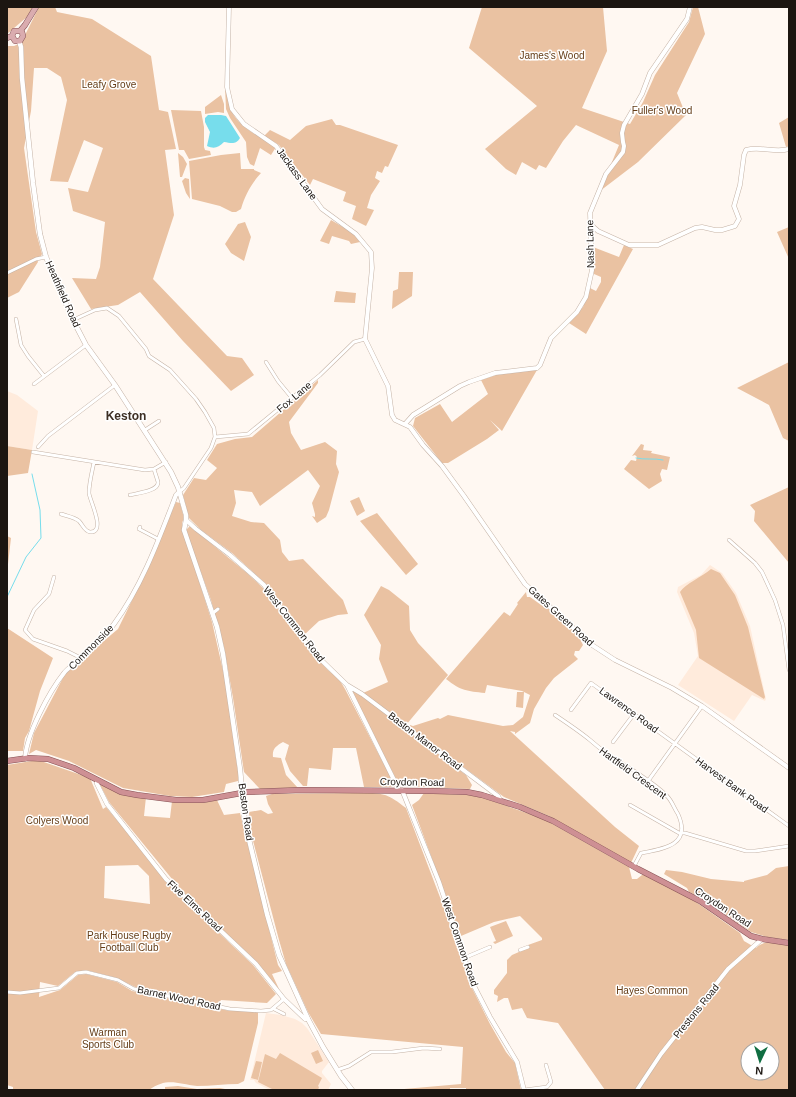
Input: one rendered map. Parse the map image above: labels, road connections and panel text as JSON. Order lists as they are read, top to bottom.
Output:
{
  "streets": {
    "highway": ["Croydon Road"],
    "main road": ["Heathfield Road", "Baston Road"],
    "street": [
      "Jackass Lane",
      "Nash Lane",
      "Fox Lane",
      "Gates Green Road",
      "West Common Road",
      "Commonside",
      "Lawrence Road",
      "Baston Manor Road",
      "Hartfield Crescent",
      "Harvest Bank Road",
      "Five Elms Road",
      "Barnet Wood Road",
      "Prestons Road"
    ]
  },
  "crossings": [
    ["Jackass Lane", "Fox Lane"],
    ["Jackass Lane", "Gates Green Road"],
    ["Nash Lane", "Gates Green Road"],
    ["Heathfield Road", "West Common Road"],
    ["Heathfield Road", "Commonside"],
    ["Heathfield Road", "Baston Road"],
    ["Fox Lane", "Gates Green Road"],
    ["West Common Road", "Baston Manor Road"],
    ["West Common Road", "Croydon Road"],
    ["West Common Road", "Baston Road"],
    ["Commonside", "Croydon Road"],
    ["Lawrence Road", "Harvest Bank Road"],
    ["Baston Manor Road", "Croydon Road"],
    ["Croydon Road", "Baston Road"],
    ["Croydon Road", "Five Elms Road"],
    ["Croydon Road", "Prestons Road"],
    ["Baston Road", "Five Elms Road"]
  ],
  "districts": ["Keston"],
  "parks": [
    "James's Wood",
    "Leafy Grove",
    "Fuller's Wood",
    "Colyers Wood",
    "Park House Rugby Football Club",
    "Hayes Common",
    "Warman Sports Club"
  ],
  "north": "bottom"
}
